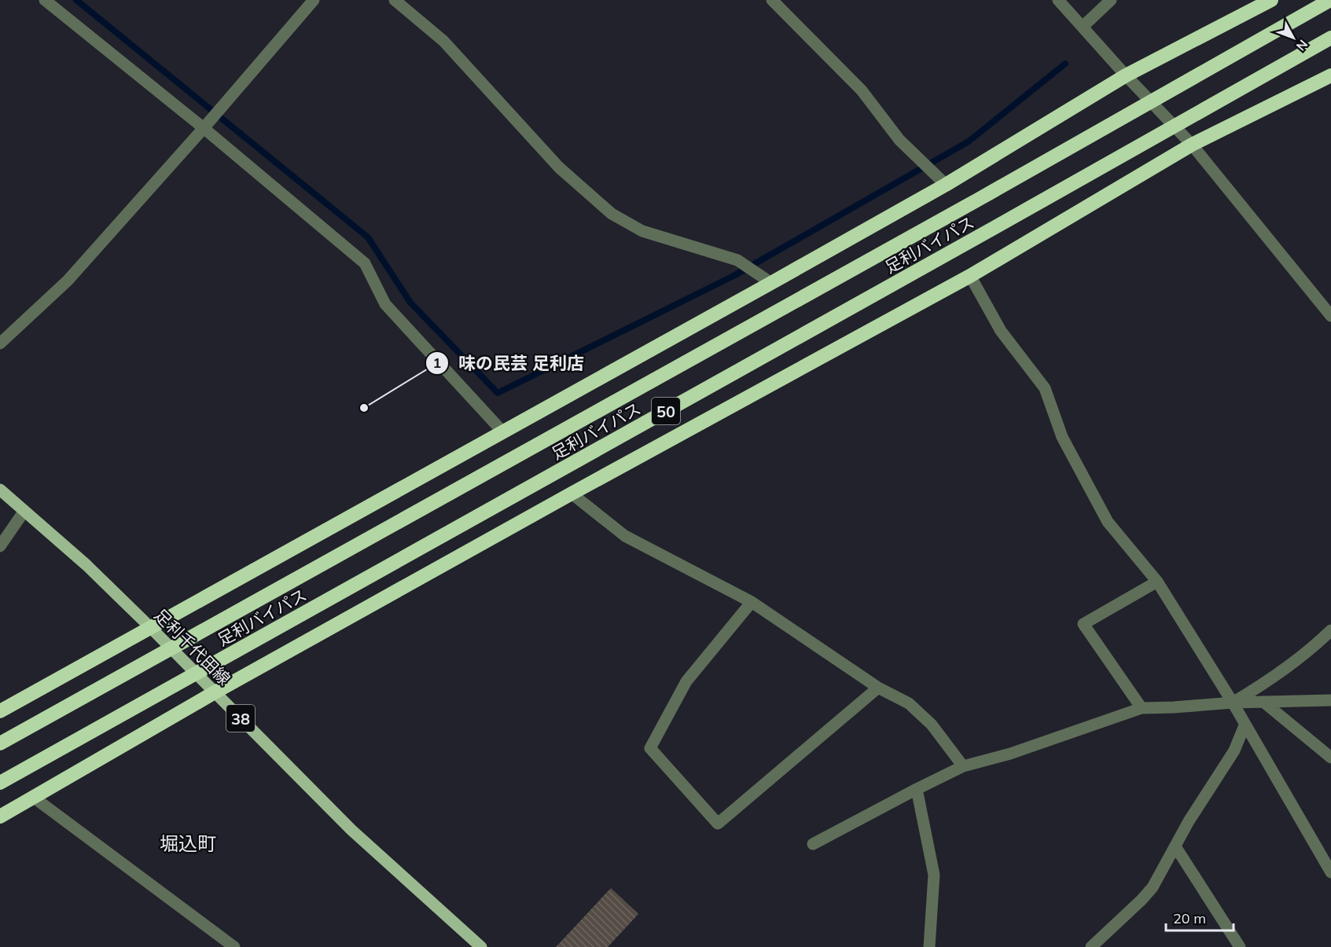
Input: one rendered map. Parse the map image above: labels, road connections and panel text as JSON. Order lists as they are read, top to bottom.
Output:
{
  "streets": {
    "highway": ["足利バイパス", "50"],
    "main road": ["足利千代田線", "38"]
  },
  "crossings": [
    ["50", "足利千代田線"]
  ],
  "districts": ["堀込町"],
  "places": ["味の民芸 足利店"],
  "scale_bar": "20 m",
  "north": "bottom right"
}
